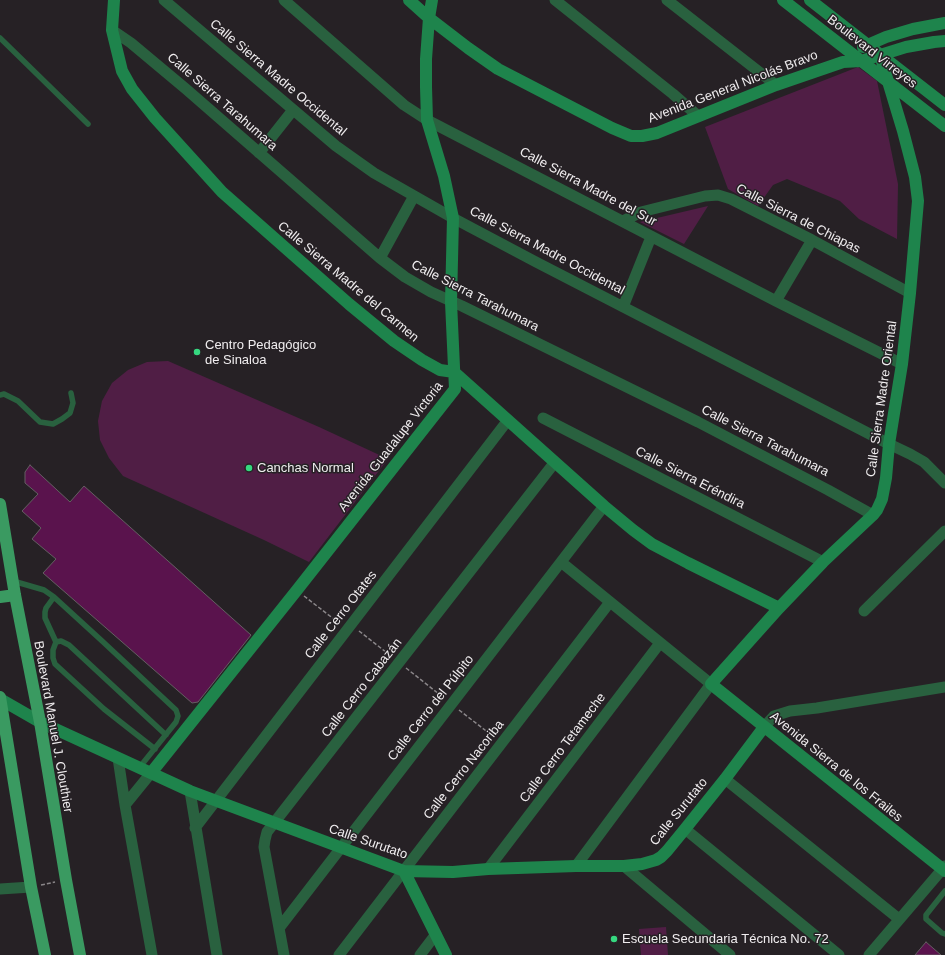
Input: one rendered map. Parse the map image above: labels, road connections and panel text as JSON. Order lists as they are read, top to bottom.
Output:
{
  "streets": {
    "main road": ["Boulevard Manuel J. Clouthier"],
    "street": [
      "Boulevard Virreyes",
      "Calle Sierra Madre Occidental",
      "Avenida General Nicolás Bravo",
      "Calle Sierra Tarahumara",
      "Calle Sierra Madre del Sur",
      "Calle Sierra de Chiapas",
      "Calle Sierra Madre del Carmen",
      "Calle Sierra Madre Oriental",
      "Avenida Guadalupe Victoria",
      "Calle Sierra Eréndira",
      "Calle Cerro Otates",
      "Calle Cerro Cabazán",
      "Calle Cerro del Púlpito",
      "Calle Cerro Tetameche",
      "Avenida Sierra de los Frailes",
      "Calle Cerro Nacoriba",
      "Calle Surutato"
    ]
  },
  "crossings": [
    ["Boulevard Virreyes", "Avenida General Nicolás Bravo"],
    ["Boulevard Virreyes", "Calle Sierra Madre Oriental"],
    ["Calle Sierra Madre Occidental", "Calle Sierra Madre Oriental"],
    ["Calle Sierra Madre Occidental", "Avenida Guadalupe Victoria"],
    ["Avenida General Nicolás Bravo", "Calle Sierra Madre Oriental"],
    ["Avenida General Nicolás Bravo", "Avenida Guadalupe Victoria"],
    ["Calle Sierra Tarahumara", "Calle Sierra Madre del Carmen"],
    ["Calle Sierra Tarahumara", "Calle Sierra Madre Oriental"],
    ["Calle Sierra Tarahumara", "Avenida Guadalupe Victoria"],
    ["Calle Sierra Madre del Sur", "Calle Sierra de Chiapas"],
    ["Calle Sierra Madre del Sur", "Calle Sierra Madre Oriental"],
    ["Calle Sierra Madre del Sur", "Avenida Guadalupe Victoria"],
    ["Calle Sierra de Chiapas", "Calle Sierra Madre Oriental"],
    ["Calle Sierra Madre del Carmen", "Calle Sierra Madre Oriental"],
    ["Calle Sierra Madre del Carmen", "Avenida Guadalupe Victoria"],
    ["Calle Sierra Madre del Carmen", "Calle Cerro Otates"],
    ["Calle Sierra Madre del Carmen", "Calle Cerro Cabazán"],
    ["Calle Sierra Madre del Carmen", "Calle Cerro del Púlpito"],
    ["Calle Sierra Madre Oriental", "Calle Sierra Eréndira"],
    ["Calle Sierra Madre Oriental", "Avenida Sierra de los Frailes"],
    ["Avenida Guadalupe Victoria", "Calle Surutato"],
    ["Calle Cerro Otates", "Calle Surutato"],
    ["Calle Cerro Cabazán", "Calle Cerro del Púlpito"],
    ["Calle Cerro Cabazán", "Calle Surutato"],
    ["Calle Cerro del Púlpito", "Calle Surutato"],
    ["Boulevard Manuel J. Clouthier", "Calle Surutato"],
    ["Calle Cerro Tetameche", "Calle Surutato"],
    ["Avenida Sierra de los Frailes", "Calle Surutato"],
    ["Calle Cerro Nacoriba", "Calle Surutato"]
  ],
  "places": ["Centro Pedagógico de Sinaloa", "Canchas Normal", "Escuela Secundaria Técnica No. 72"]
}
